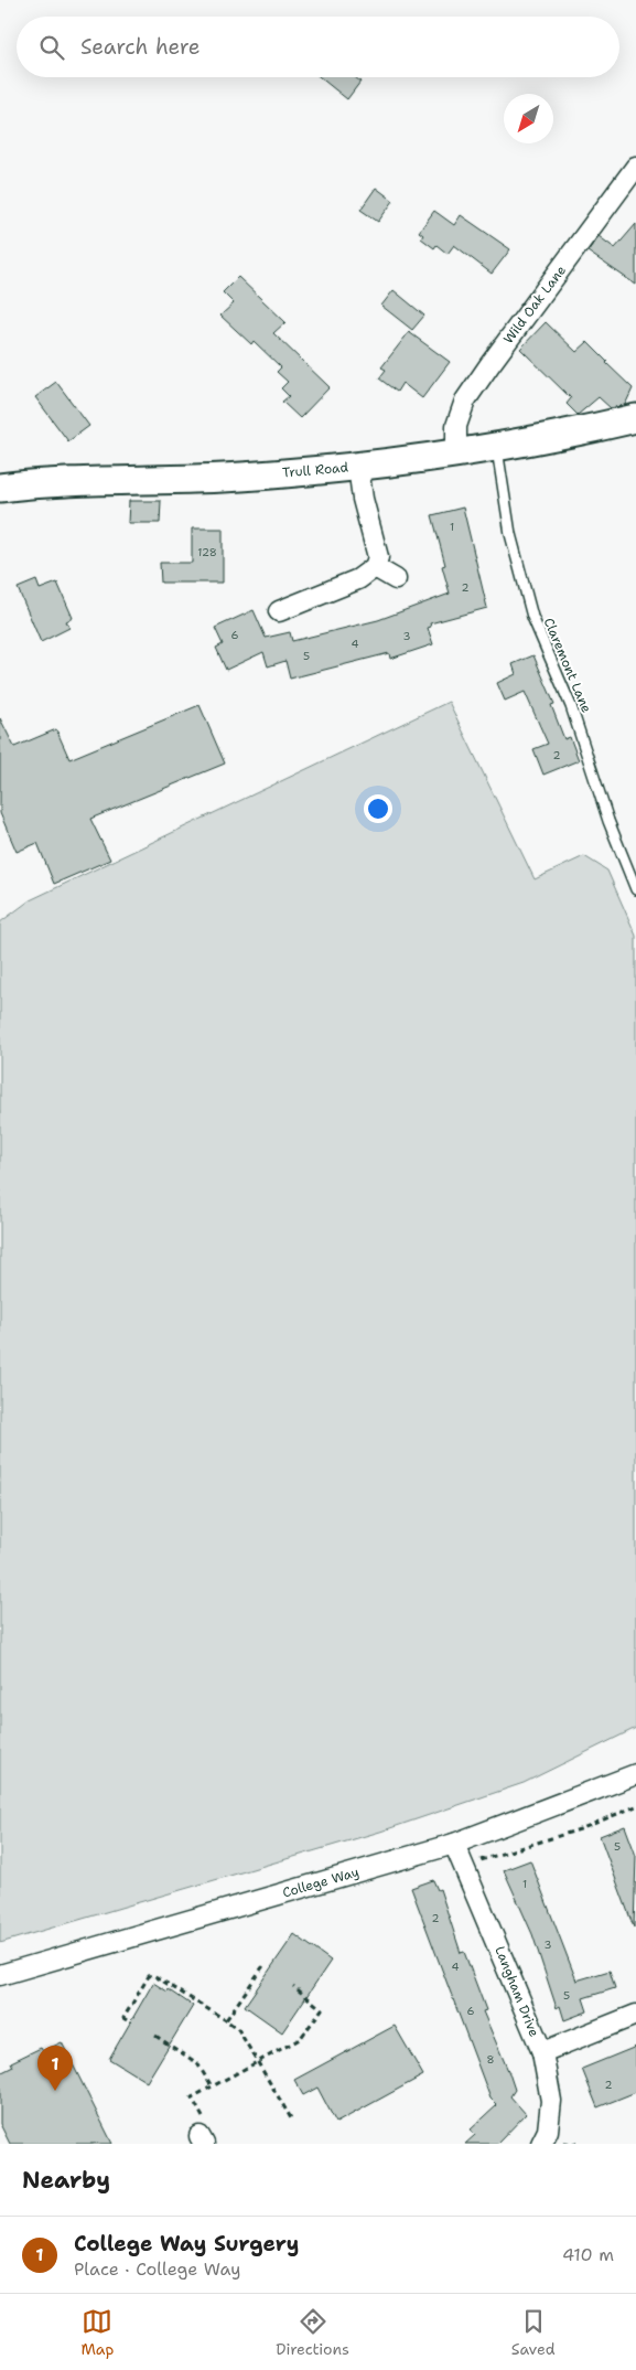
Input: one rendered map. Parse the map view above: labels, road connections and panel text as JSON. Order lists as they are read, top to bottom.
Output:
{
  "streets": {
    "street": [
      "Wild Oak Lane",
      "Trull Road",
      "College Way",
      "Langham Drive"
    ],
    "lane": ["Claremont Lane"]
  },
  "crossings": [
    ["Wild Oak Lane", "Trull Road"],
    ["Trull Road", "Claremont Lane"],
    ["College Way", "Langham Drive"]
  ],
  "house_numbers": [
    "1",
    "128",
    "2",
    "6",
    "3",
    "4",
    "5",
    "2",
    "5",
    "1",
    "2",
    "3",
    "4",
    "5",
    "6",
    "8",
    "2"
  ],
  "north": "bottom left",
  "page": {
    "search": "Search here",
    "pins": "1",
    "heading": "Nearby",
    "list": [
      {
        "mark": "1",
        "name": "College Way Surgery",
        "note": "Place · College Way",
        "value": "410 m"
      }
    ],
    "nav": ["Map", "Directions", "Saved"]
  }
}
